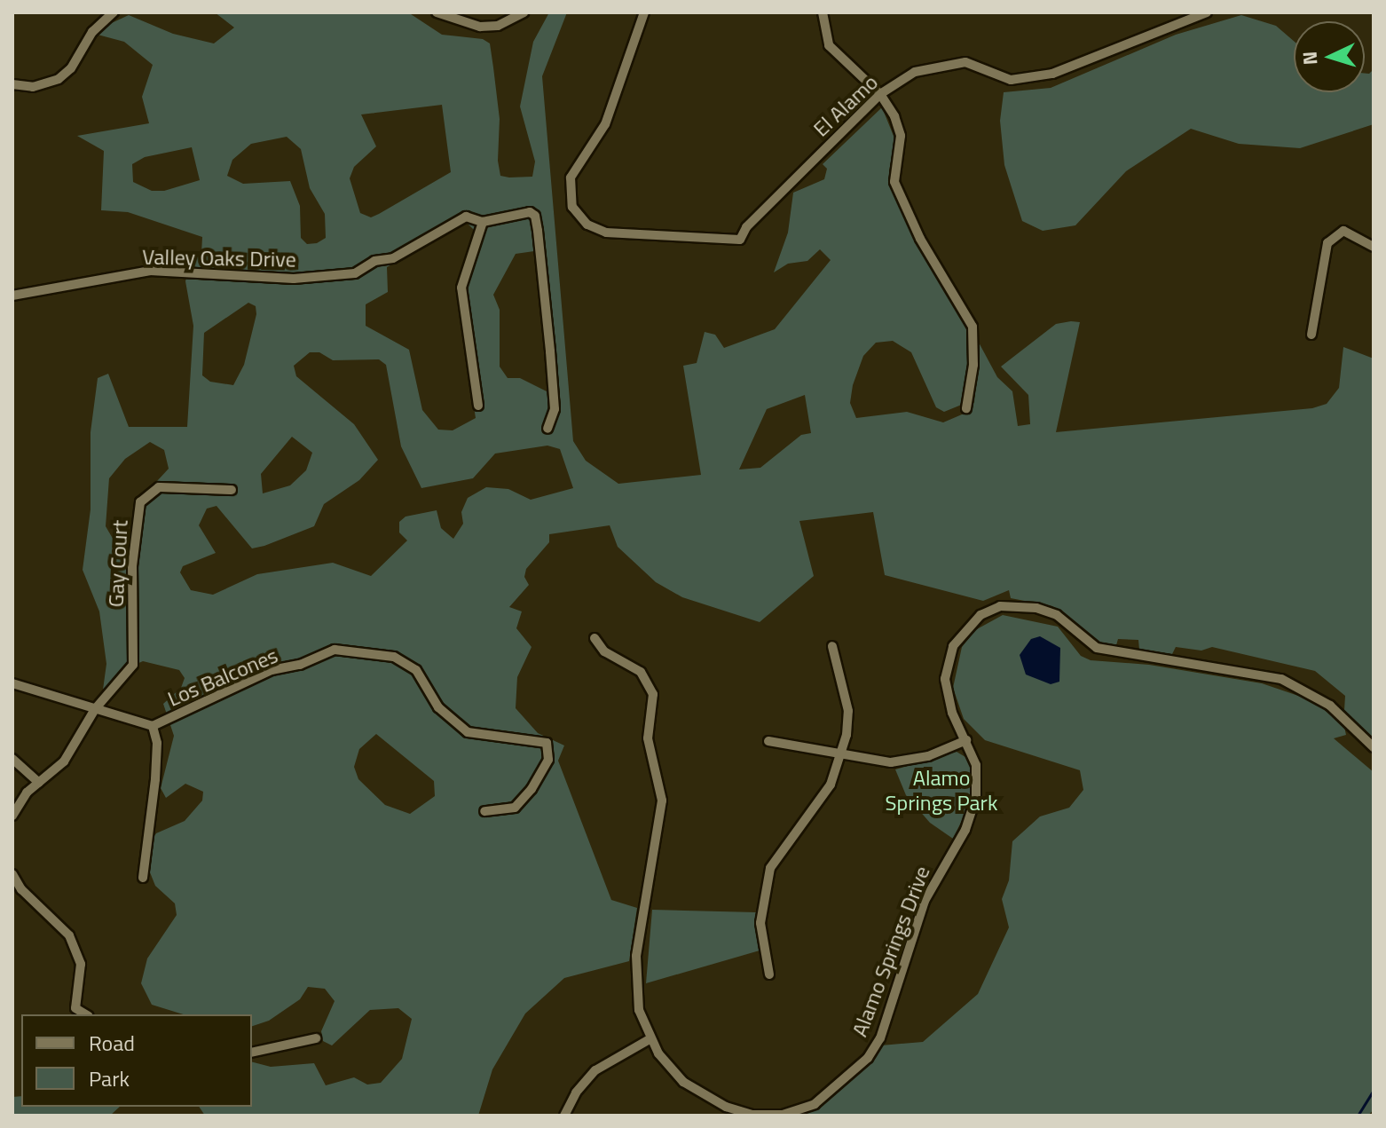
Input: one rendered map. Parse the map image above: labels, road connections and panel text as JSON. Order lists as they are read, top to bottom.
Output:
{
  "streets": {
    "street": [
      "El Alamo",
      "Valley Oaks Drive",
      "Gay Court",
      "Los Balcones",
      "Alamo Springs Drive"
    ]
  },
  "parks": ["Alamo Springs Park"],
  "legend": ["Road", "Park"],
  "north": "left"
}
